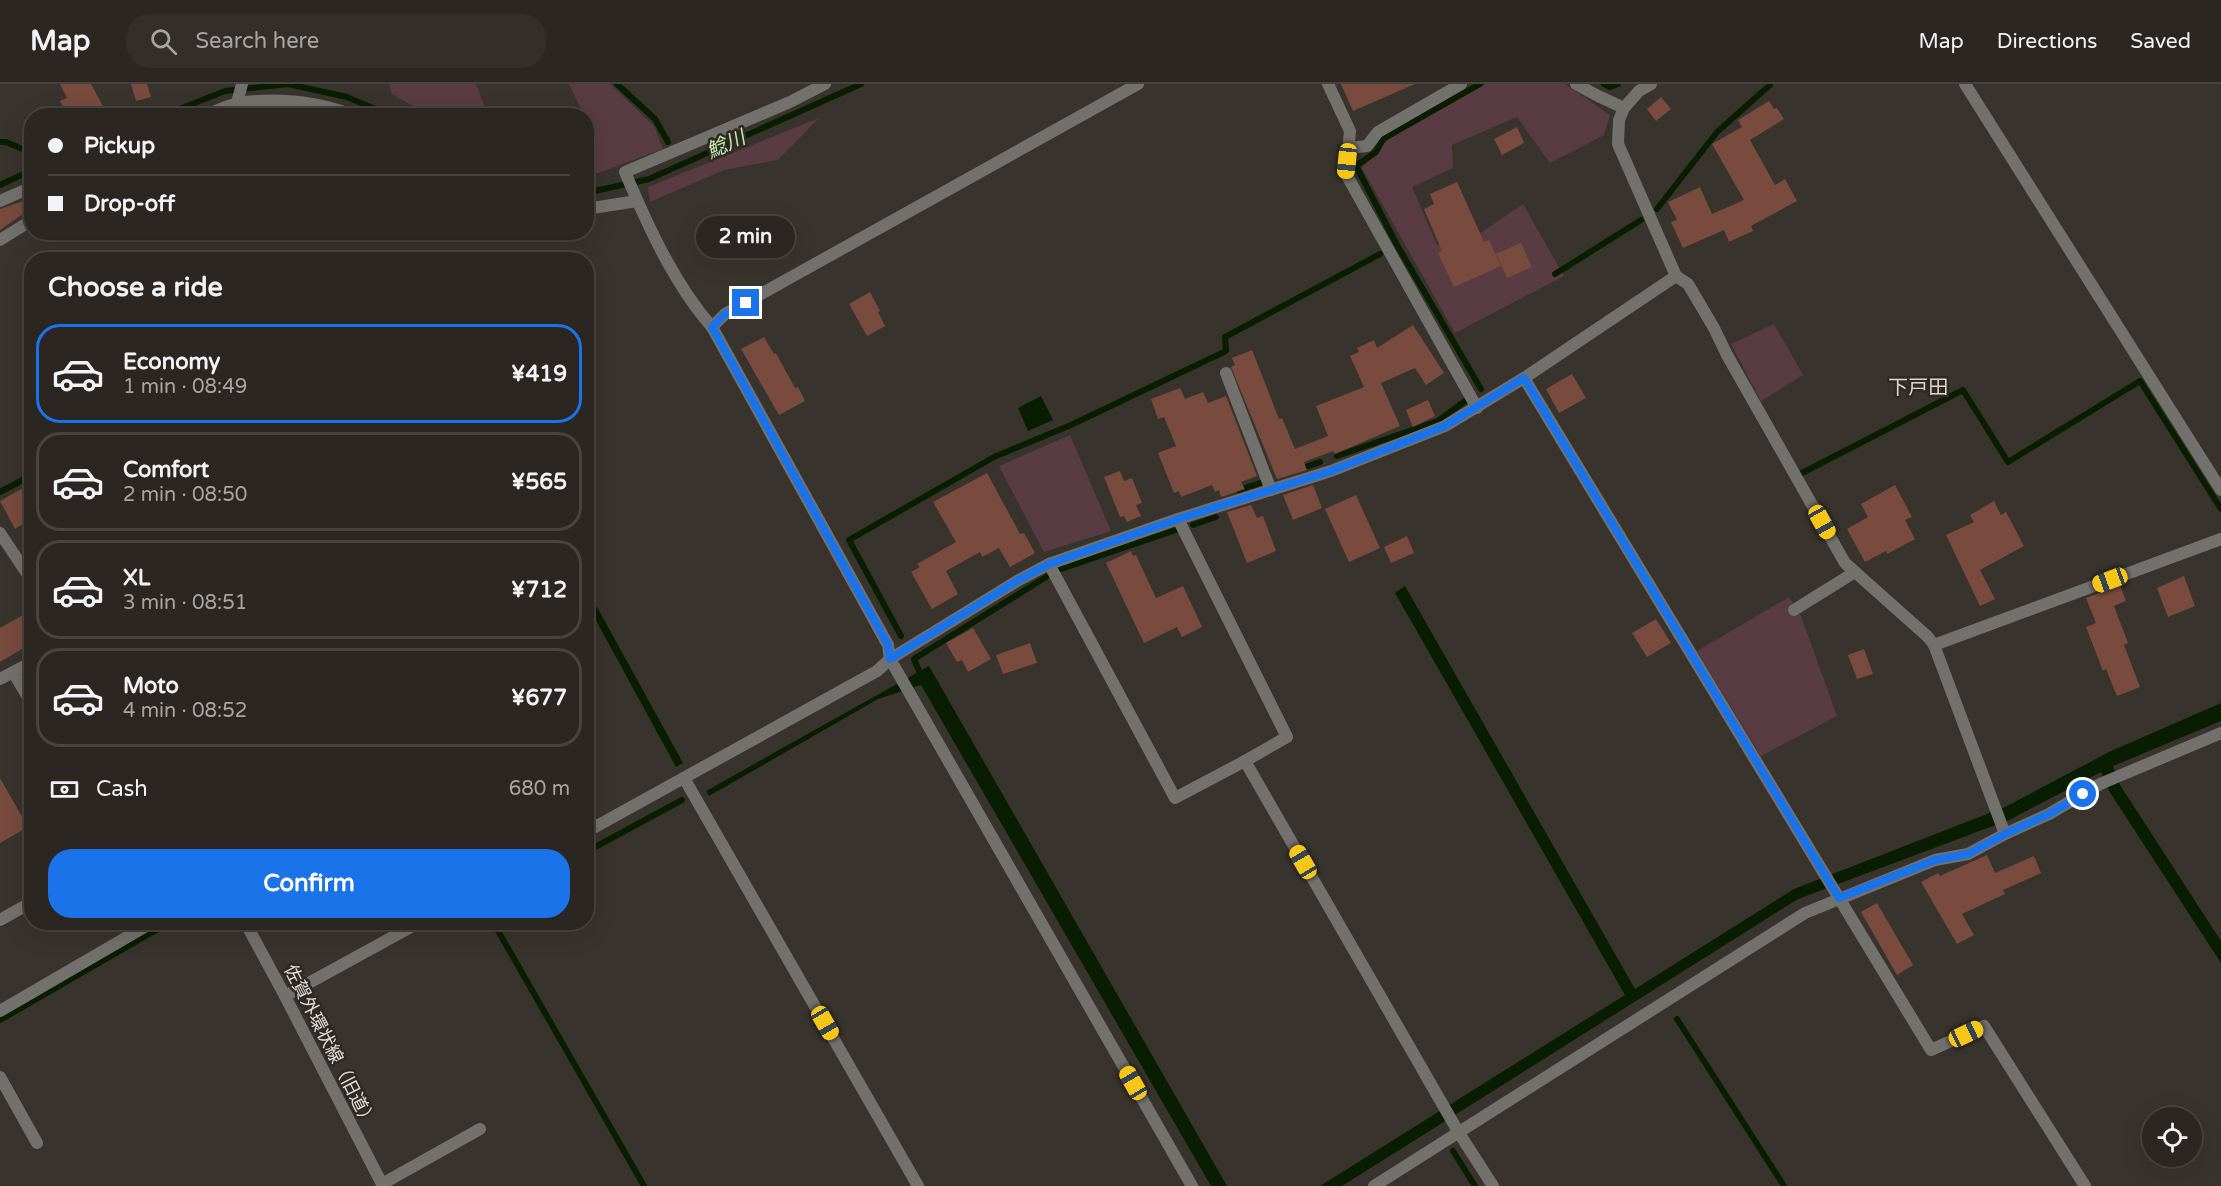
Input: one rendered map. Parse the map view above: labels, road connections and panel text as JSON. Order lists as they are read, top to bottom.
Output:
{
  "streets": {
    "street": ["佐賀外環状線（旧道）"]
  },
  "districts": ["下戸田"],
  "water": ["鯰川"],
  "page": {
    "header": "Map",
    "search": "Search here",
    "nav": ["Map", "Directions", "Saved"],
    "banner": ["Pickup", "Drop-off"],
    "bubble": "2 min",
    "heading": "Choose a ride",
    "list": [
      {
        "name": "Economy",
        "note": "1 min · 08:49",
        "value": "¥419"
      },
      {
        "name": "Comfort",
        "note": "2 min · 08:50",
        "value": "¥565"
      },
      {
        "name": "XL",
        "note": "3 min · 08:51",
        "value": "¥712"
      },
      {
        "name": "Moto",
        "note": "4 min · 08:52",
        "value": "¥677"
      }
    ],
    "pay": ["Cash", "680 m"],
    "buttons": "Confirm"
  }
}
